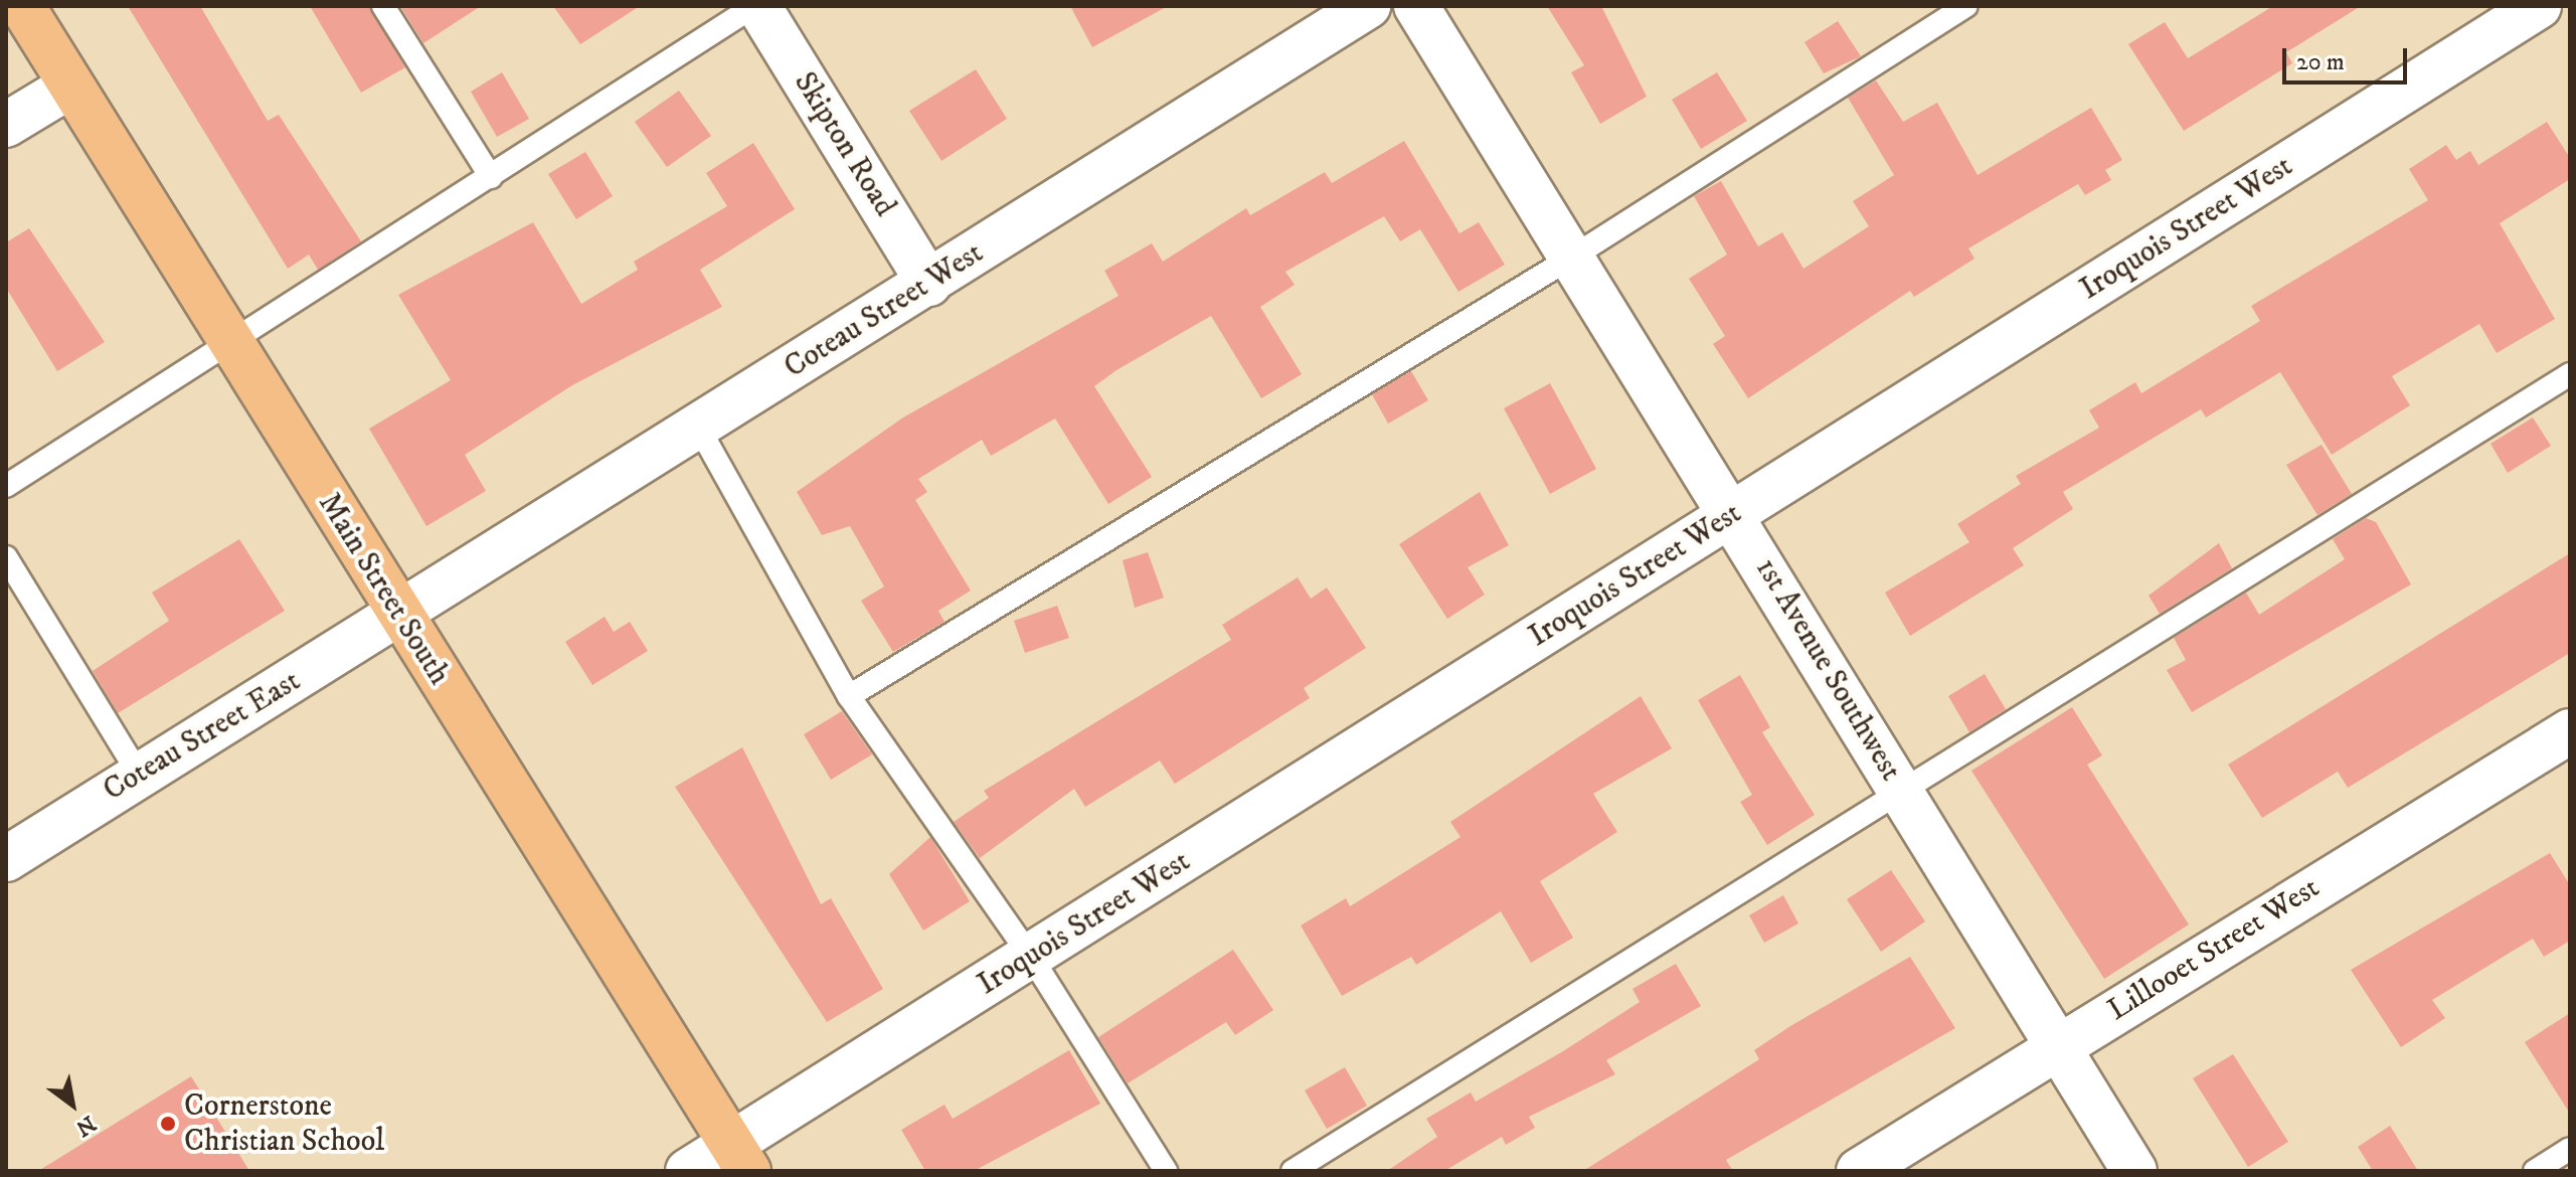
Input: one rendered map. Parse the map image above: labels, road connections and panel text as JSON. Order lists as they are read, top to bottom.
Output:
{
  "streets": {
    "main road": ["Main Street South"],
    "street": [
      "Skipton Road",
      "Iroquois Street West",
      "Coteau Street West",
      "1st Avenue Southwest",
      "Coteau Street East",
      "Lillooet Street West"
    ]
  },
  "crossings": [
    ["Skipton Road", "Coteau Street West"],
    ["Iroquois Street West", "Main Street South"],
    ["Iroquois Street West", "1st Avenue Southwest"],
    ["Coteau Street West", "Main Street South"],
    ["Coteau Street West", "Coteau Street East"],
    ["Main Street South", "Coteau Street East"],
    ["1st Avenue Southwest", "Lillooet Street West"]
  ],
  "places": ["Cornerstone Christian School"],
  "scale_bar": "20 m",
  "north": "bottom right"
}
